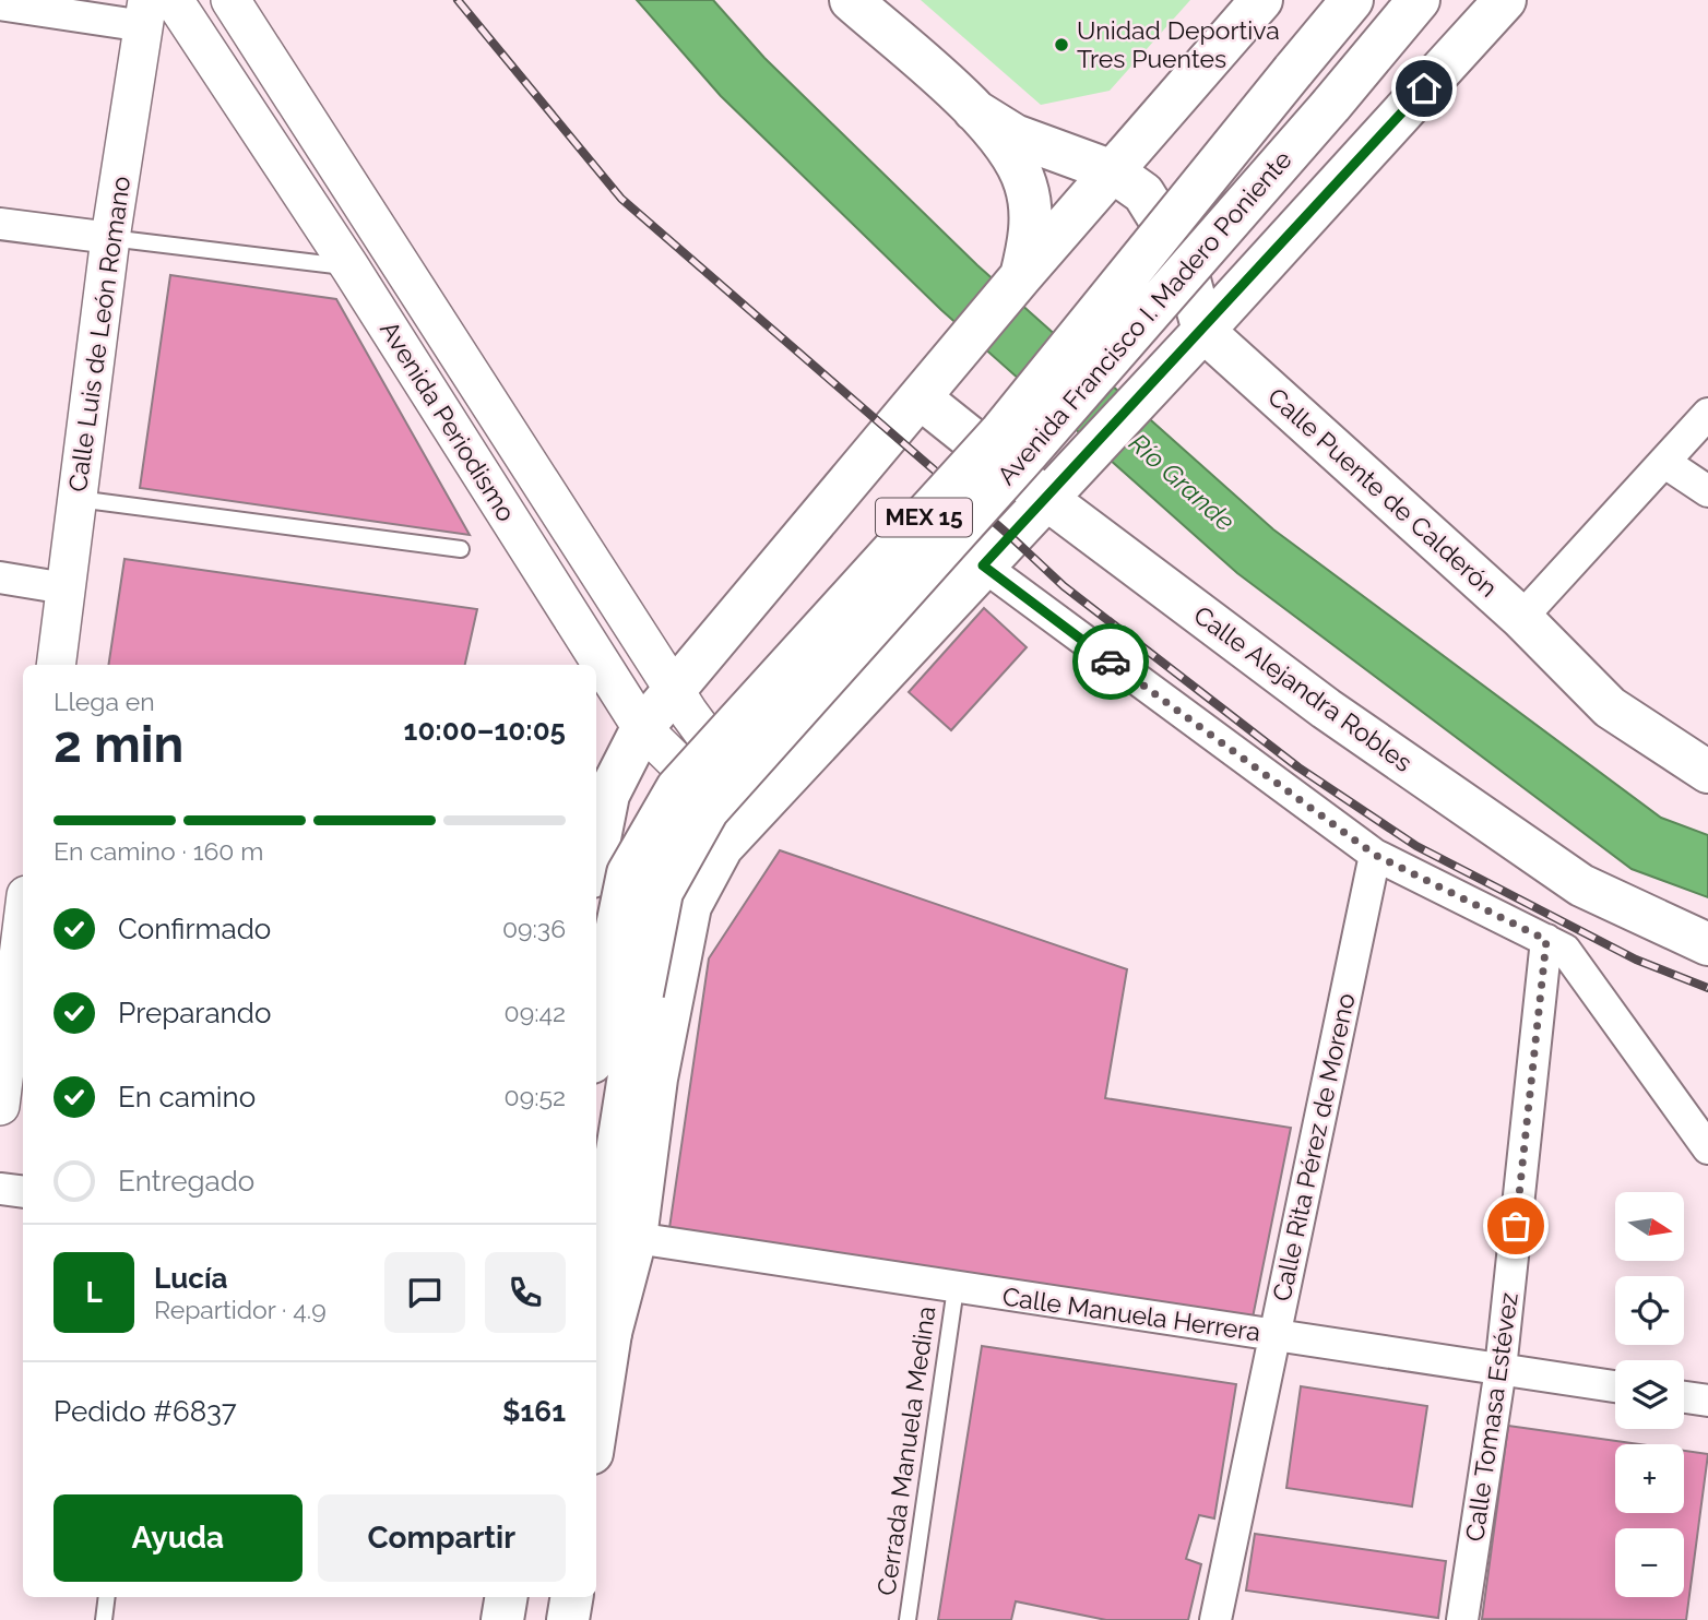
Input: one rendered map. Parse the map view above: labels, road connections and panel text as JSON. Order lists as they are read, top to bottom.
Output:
{
  "streets": {
    "main road": [
      "Avenida Francisco I. Madero Poniente",
      "Calle Puente de Calderón",
      "MEX 15",
      "Calle Alejandra Robles"
    ],
    "street": [
      "Calle Luis de León Romano",
      "Avenida Periodismo",
      "Calle Rita Pérez de Moreno",
      "Calle Manuela Herrera",
      "Calle Tomasa Estévez"
    ],
    "lane": ["Cerrada Manuela Medina"]
  },
  "crossings": [
    ["Avenida Francisco I. Madero Poniente", "Avenida Periodismo"],
    ["Avenida Francisco I. Madero Poniente", "Calle Puente de Calderón"],
    ["Avenida Francisco I. Madero Poniente", "Calle Alejandra Robles"],
    ["Avenida Francisco I. Madero Poniente", "Calle Manuela Herrera"],
    ["Calle Rita Pérez de Moreno", "Calle Manuela Herrera"],
    ["Calle Manuela Herrera", "Calle Tomasa Estévez"],
    ["Calle Manuela Herrera", "Cerrada Manuela Medina"]
  ],
  "water": ["Río Grande"],
  "places": ["Unidad Deportiva Tres Puentes"],
  "north": "right",
  "page": {
    "heading": ["2 min", "Llega en", "10:00–10:05"],
    "panel": [
      "Lucía",
      "Repartidor · 4.9",
      "Pedido #6837",
      "$161"
    ],
    "bar": "En camino · 160 m",
    "list": [
      ["Confirmado", "09:36"],
      ["Preparando", "09:42"],
      ["En camino", "09:52"],
      "Entregado"
    ],
    "map_buttons": ["+", "−"],
    "round": "L",
    "buttons": ["Ayuda", "Compartir"]
  }
}
